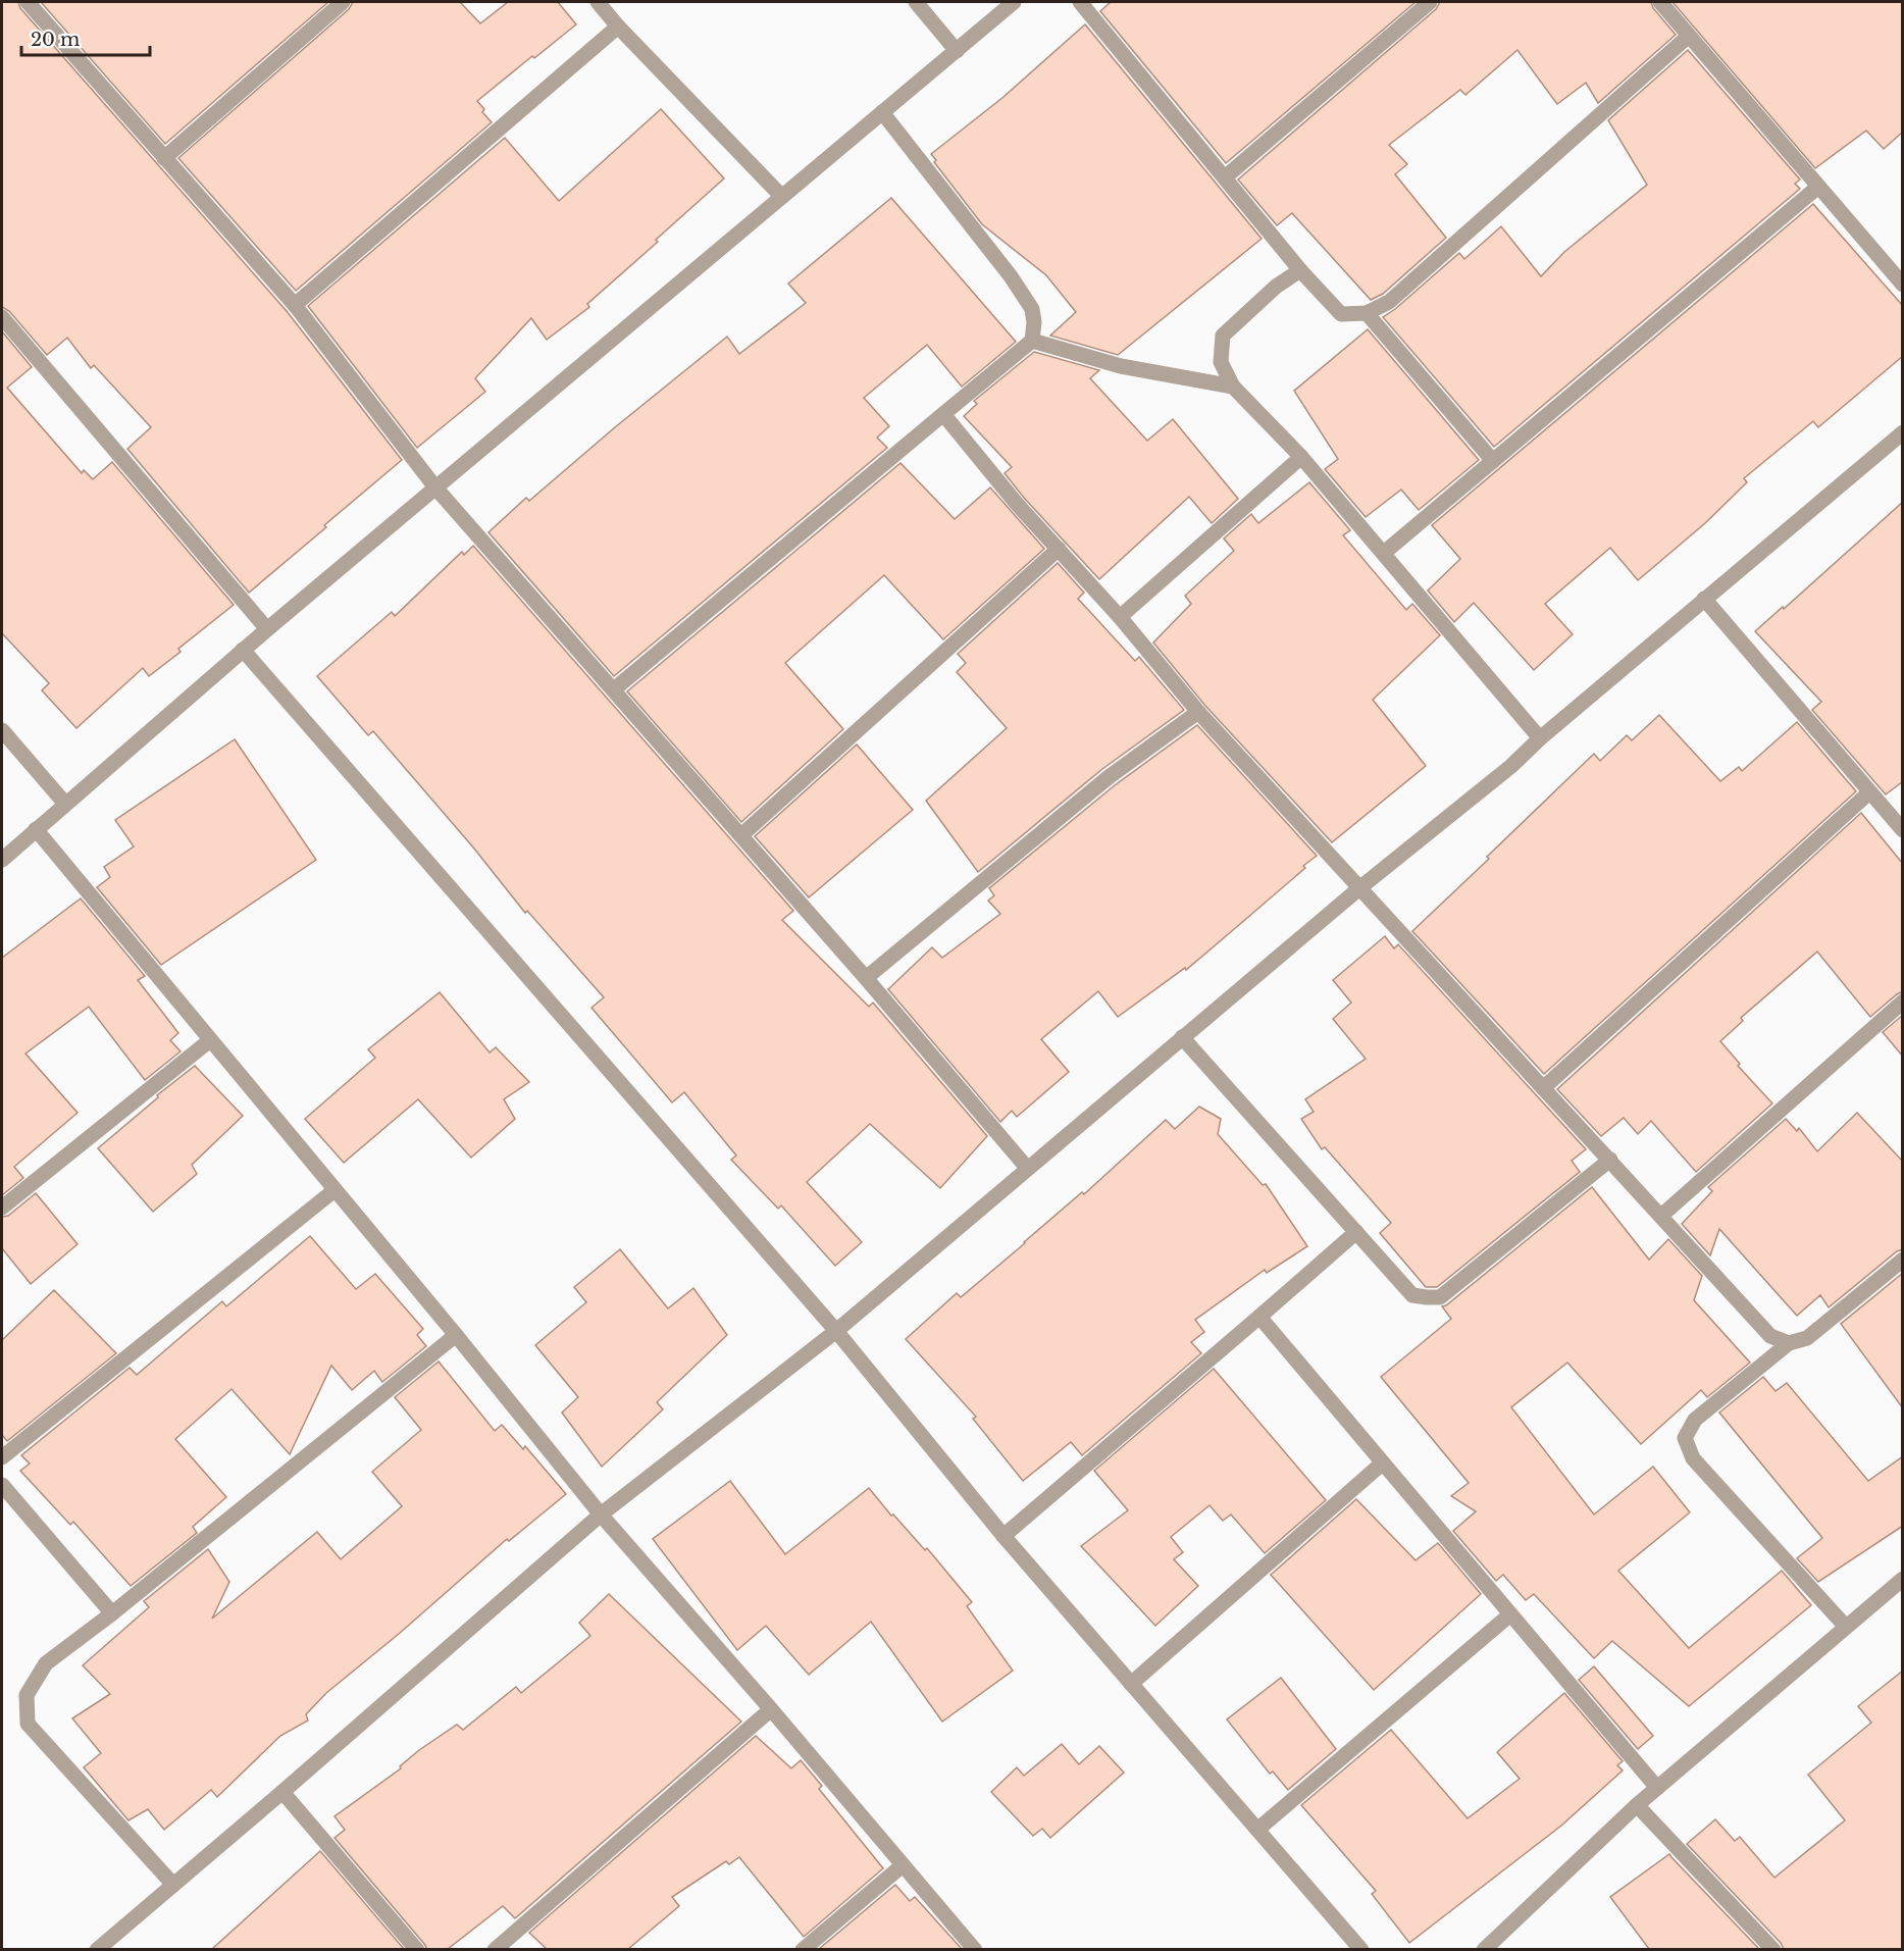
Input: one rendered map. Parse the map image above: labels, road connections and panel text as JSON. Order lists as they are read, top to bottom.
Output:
{
  "scale_bar": "20 m"
}
